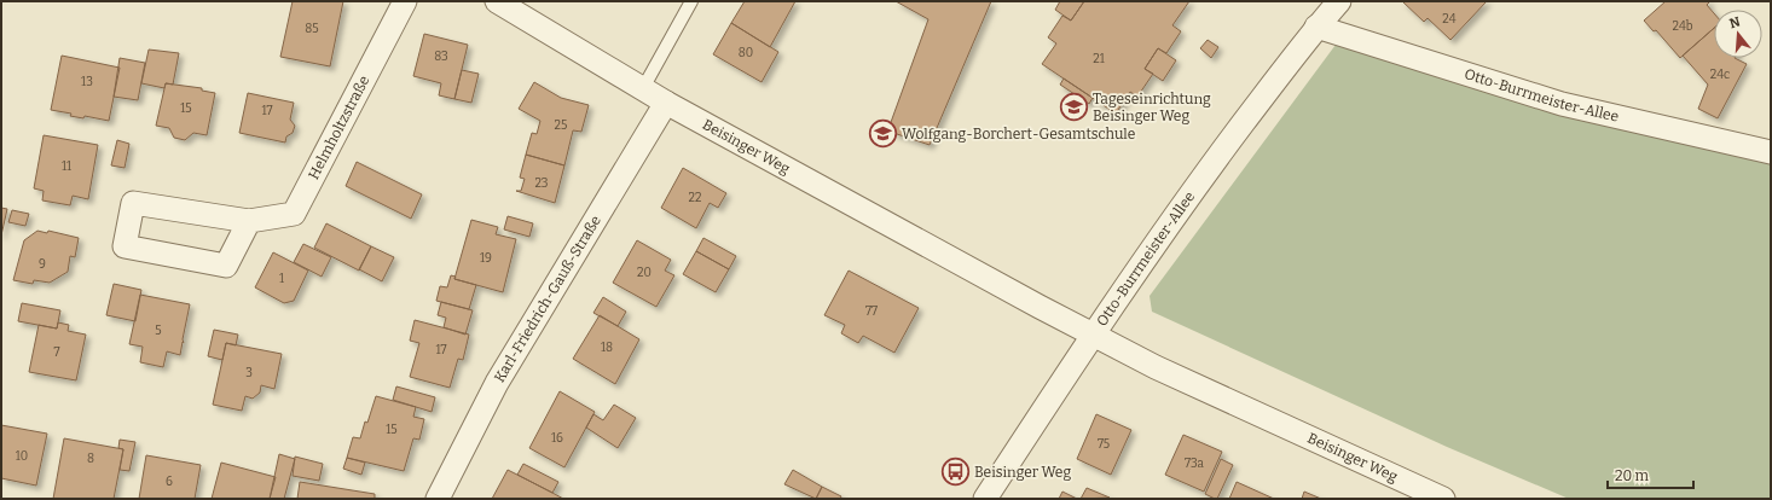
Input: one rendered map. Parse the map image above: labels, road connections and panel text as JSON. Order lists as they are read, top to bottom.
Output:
{
  "streets": {
    "street": [
      "Otto-Burrmeister-Allee",
      "Helmholtzstraße",
      "Beisinger Weg",
      "Karl-Friedrich-Gauß-Straße"
    ]
  },
  "crossings": [
    ["Otto-Burrmeister-Allee", "Beisinger Weg"],
    ["Beisinger Weg", "Karl-Friedrich-Gauß-Straße"]
  ],
  "places": {
    "school or university": ["Tageseinrichtung Beisinger Weg", "Wolfgang-Borchert-Gesamtschule"],
    "bus stop": ["Beisinger Weg"]
  },
  "house_numbers": [
    "24",
    "24b",
    "85",
    "80",
    "83",
    "21",
    "24c",
    "13",
    "15",
    "17",
    "25",
    "11",
    "23",
    "22",
    "19",
    "9",
    "20",
    "1",
    "77",
    "5",
    "18",
    "17",
    "7",
    "3",
    "15",
    "16",
    "75",
    "10",
    "8",
    "73a",
    "6"
  ],
  "scale_bar": "20 m",
  "north": "top"
}
